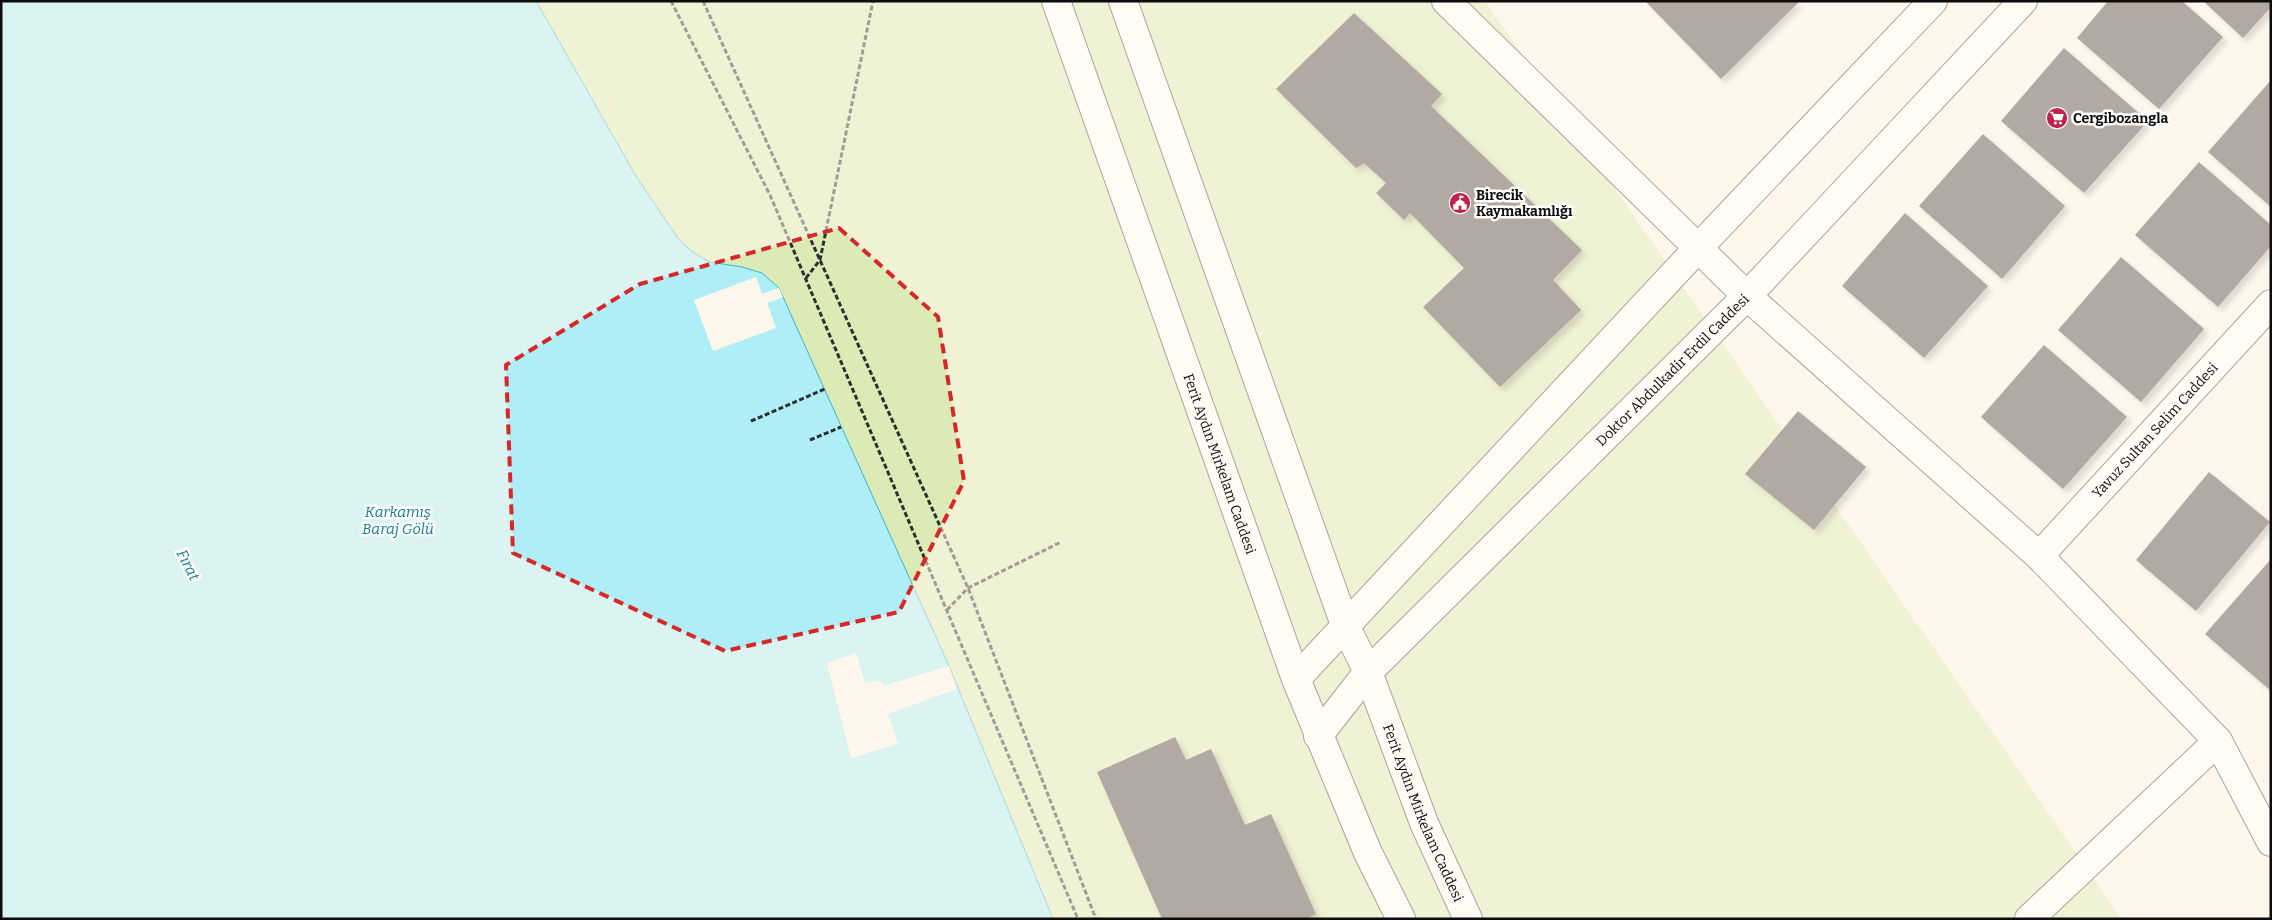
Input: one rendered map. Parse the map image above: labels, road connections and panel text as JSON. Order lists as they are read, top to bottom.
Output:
{
  "streets": {
    "street": ["Doktor Abdulkadir Erdil Caddesi", "Yavuz Sultan Selim Caddesi", "Ferit Aydın Mirkelam Caddesi"]
  },
  "crossings": [
    ["Doktor Abdulkadir Erdil Caddesi", "Ferit Aydın Mirkelam Caddesi"]
  ],
  "water": ["Karkamış Baraj Gölü", "Fırat"],
  "places": {
    "supermarket": ["Cergibozangla"],
    "public building": ["Birecik Kaymakamlığı"]
  }
}
